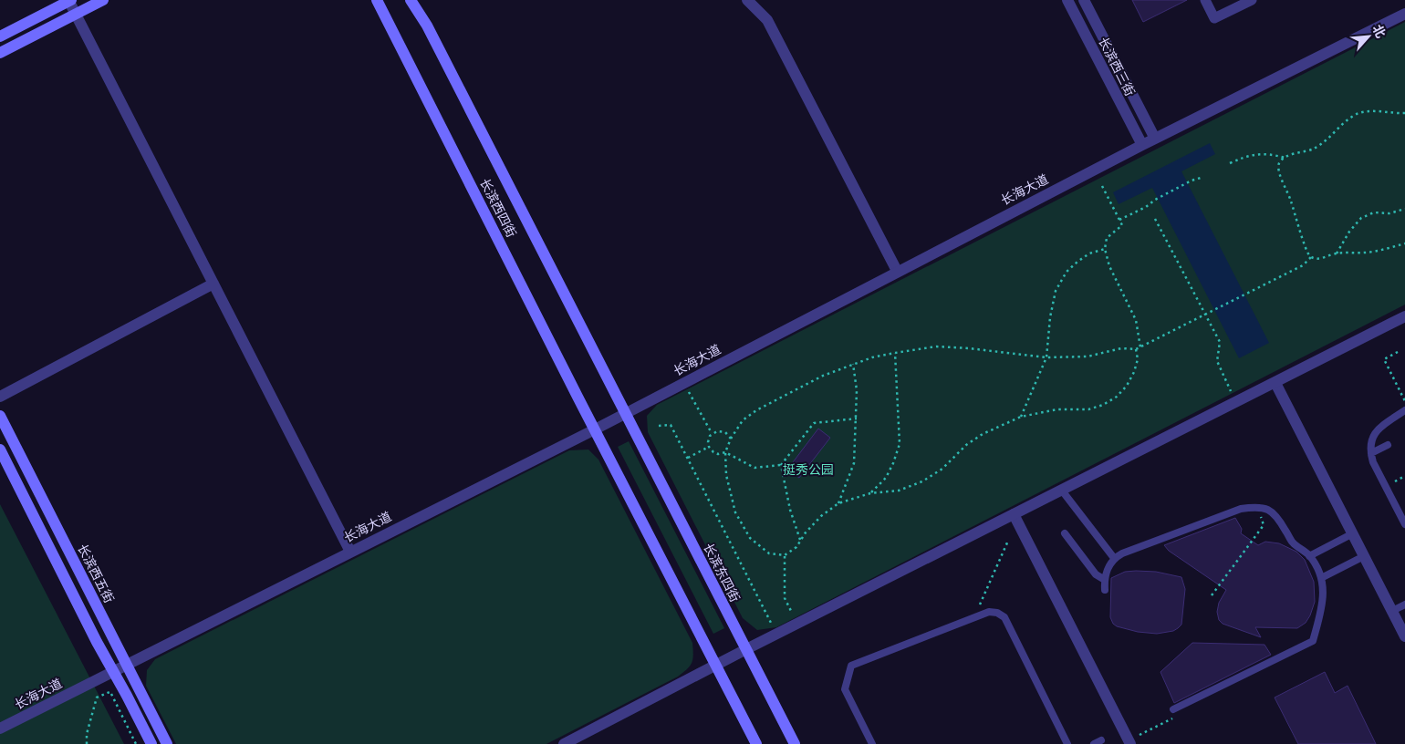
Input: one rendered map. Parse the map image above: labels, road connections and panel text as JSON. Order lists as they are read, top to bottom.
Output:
{
  "streets": {
    "main road": ["长滨西四街", "长滨东四街", "长滨西五街"],
    "street": ["长滨西三街", "长海大道"]
  },
  "crossings": [
    ["长滨西三街", "长海大道"],
    ["长海大道", "长滨西四街"],
    ["长海大道", "长滨东四街"],
    ["长海大道", "长滨西五街"],
    ["长滨西四街", "长滨东四街"]
  ],
  "parks": ["挺秀公园"],
  "north": "top right"
}
